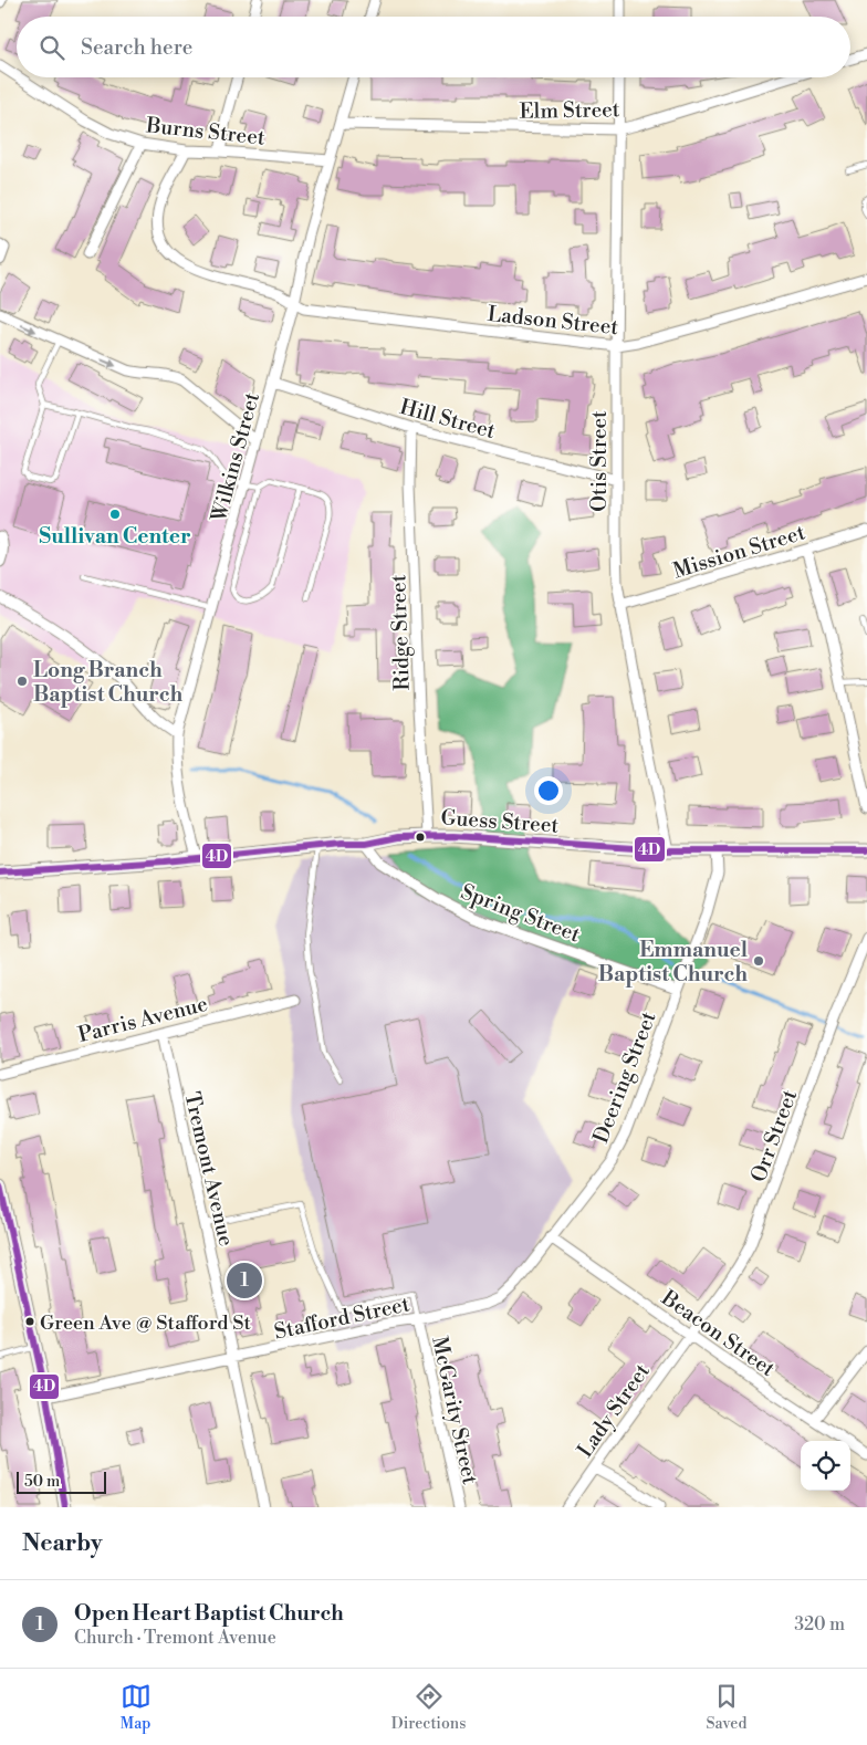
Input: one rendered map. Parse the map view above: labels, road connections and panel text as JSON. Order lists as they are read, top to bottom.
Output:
{
  "streets": {
    "street": [
      "Elm Street",
      "Burns Street",
      "Ladson Street",
      "Hill Street",
      "Wilkins Street",
      "Otis Street",
      "Mission Street",
      "Ridge Street",
      "Guess Street",
      "Spring Street",
      "Parris Avenue",
      "Deering Street",
      "Orr Street",
      "Tremont Avenue",
      "Stafford Street",
      "Beacon Street",
      "McGarity Street",
      "Lady Street"
    ]
  },
  "crossings": [
    ["Elm Street", "Wilkins Street"],
    ["Elm Street", "Otis Street"],
    ["Burns Street", "Ladson Street"],
    ["Burns Street", "Wilkins Street"],
    ["Ladson Street", "Wilkins Street"],
    ["Ladson Street", "Otis Street"],
    ["Hill Street", "Wilkins Street"],
    ["Hill Street", "Otis Street"],
    ["Hill Street", "Ridge Street"],
    ["Wilkins Street", "Guess Street"],
    ["Otis Street", "Mission Street"],
    ["Otis Street", "Guess Street"],
    ["Ridge Street", "Guess Street"],
    ["Guess Street", "Spring Street"],
    ["Guess Street", "Deering Street"],
    ["Spring Street", "Deering Street"],
    ["Parris Avenue", "Tremont Avenue"],
    ["Deering Street", "Stafford Street"],
    ["Deering Street", "Beacon Street"],
    ["Orr Street", "Beacon Street"],
    ["Orr Street", "Lady Street"],
    ["Tremont Avenue", "Stafford Street"],
    ["Stafford Street", "Beacon Street"],
    ["Stafford Street", "McGarity Street"],
    ["Beacon Street", "Lady Street"]
  ],
  "places": [
    "Sullivan Center",
    "Long Branch Baptist Church",
    "Emmanuel Baptist Church",
    "Green Ave @ Stafford St"
  ],
  "lines": ["transit line 4D"],
  "scale_bar": "50 m",
  "page": {
    "search": "Search here",
    "pins": "1",
    "scale": "50 m",
    "heading": "Nearby",
    "list": [
      {
        "mark": "1",
        "name": "Open Heart Baptist Church",
        "note": "Church · Tremont Avenue",
        "value": "320 m"
      }
    ],
    "nav": ["Map", "Directions", "Saved"]
  }
}
